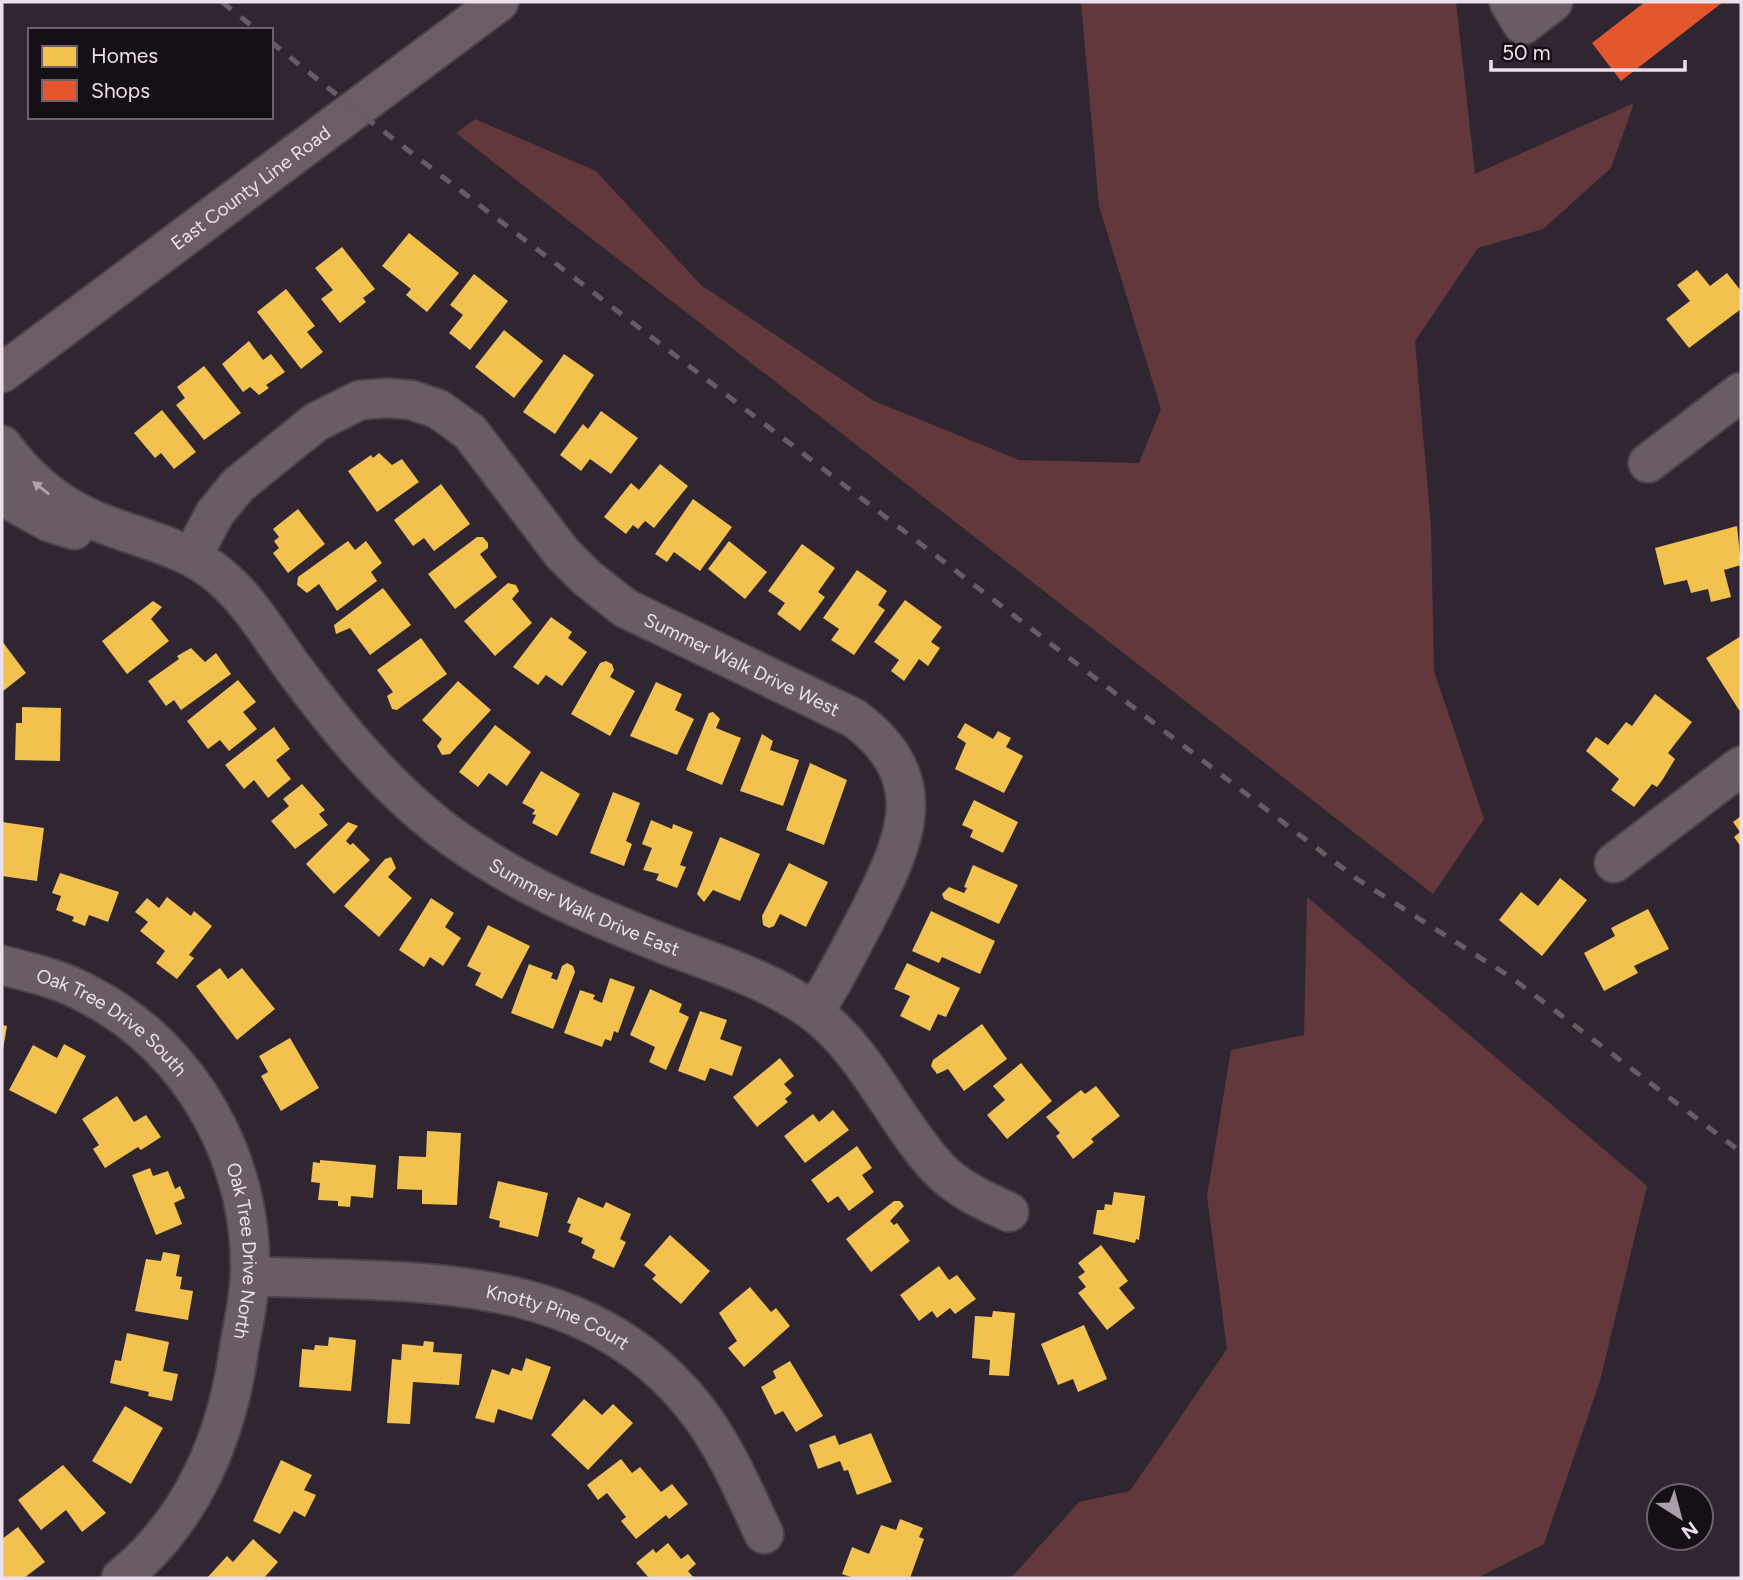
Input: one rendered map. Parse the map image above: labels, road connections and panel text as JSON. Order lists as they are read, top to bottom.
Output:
{
  "streets": {
    "main road": ["East County Line Road"],
    "street": [
      "Summer Walk Drive West",
      "Summer Walk Drive East",
      "Oak Tree Drive South",
      "Oak Tree Drive North",
      "Knotty Pine Court"
    ]
  },
  "crossings": [
    ["Summer Walk Drive West", "Summer Walk Drive East"],
    ["Oak Tree Drive South", "Oak Tree Drive North"],
    ["Oak Tree Drive North", "Knotty Pine Court"]
  ],
  "legend": ["Homes", "Shops"],
  "scale_bar": "50 m",
  "north": "bottom right"
}
